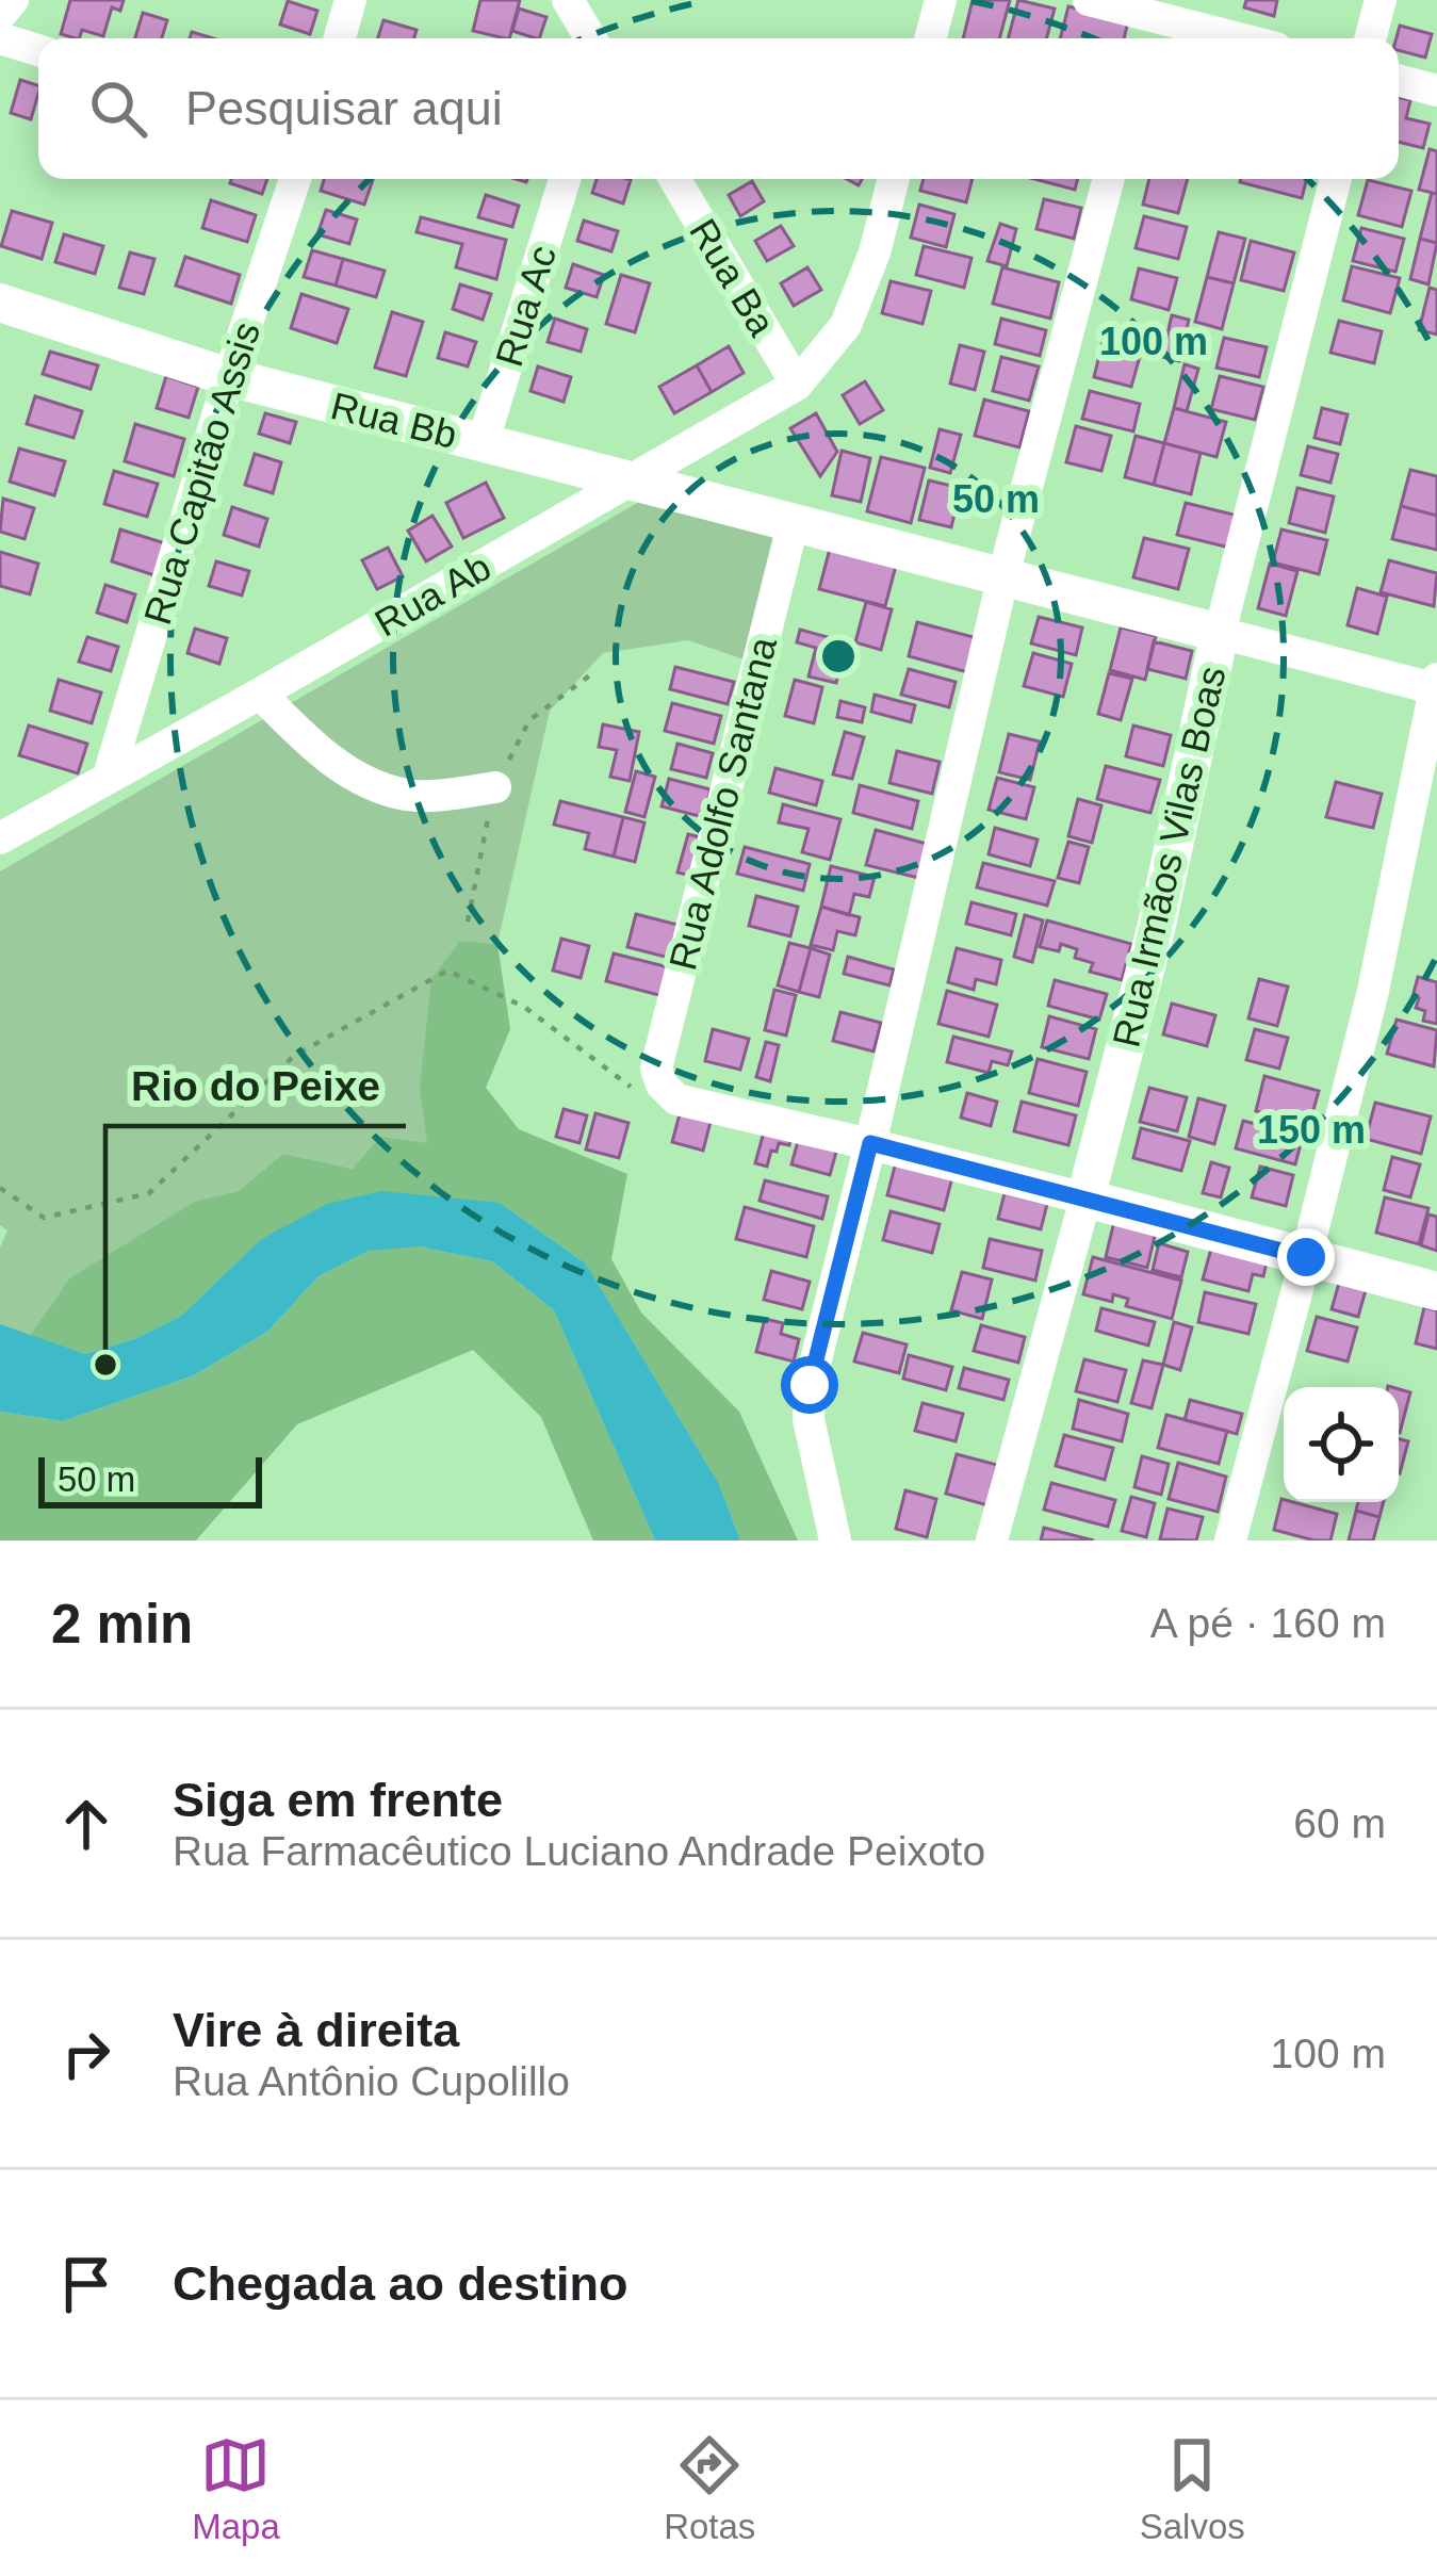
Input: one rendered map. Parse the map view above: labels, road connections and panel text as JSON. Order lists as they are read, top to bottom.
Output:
{
  "streets": {
    "street": [
      "Rua Ba",
      "Rua Ac",
      "Rua Bb",
      "Rua Capitão Assis",
      "Rua Ab",
      "Rua Adolfo Santana",
      "Rua Irmãos Vilas Boas"
    ]
  },
  "crossings": [
    ["Rua Ba", "Rua Ab"],
    ["Rua Ac", "Rua Bb"],
    ["Rua Bb", "Rua Capitão Assis"],
    ["Rua Bb", "Rua Ab"],
    ["Rua Bb", "Rua Adolfo Santana"],
    ["Rua Bb", "Rua Irmãos Vilas Boas"],
    ["Rua Capitão Assis", "Rua Ab"]
  ],
  "places": ["Rio do Peixe"],
  "scale_bar": "50 m",
  "page": {
    "search": "Pesquisar aqui",
    "scale": "50 m",
    "heading": ["2 min", "A pé · 160 m"],
    "list": [
      ["Siga em frente", "Rua Farmacêutico Luciano Andrade Peixoto", "60 m"],
      ["Vire à direita", "Rua Antônio Cupolillo", "100 m"],
      "Chegada ao destino"
    ],
    "nav": ["Mapa", "Rotas", "Salvos"]
  },
  "rings": ["100 m", "50 m", "150 m"]
}
